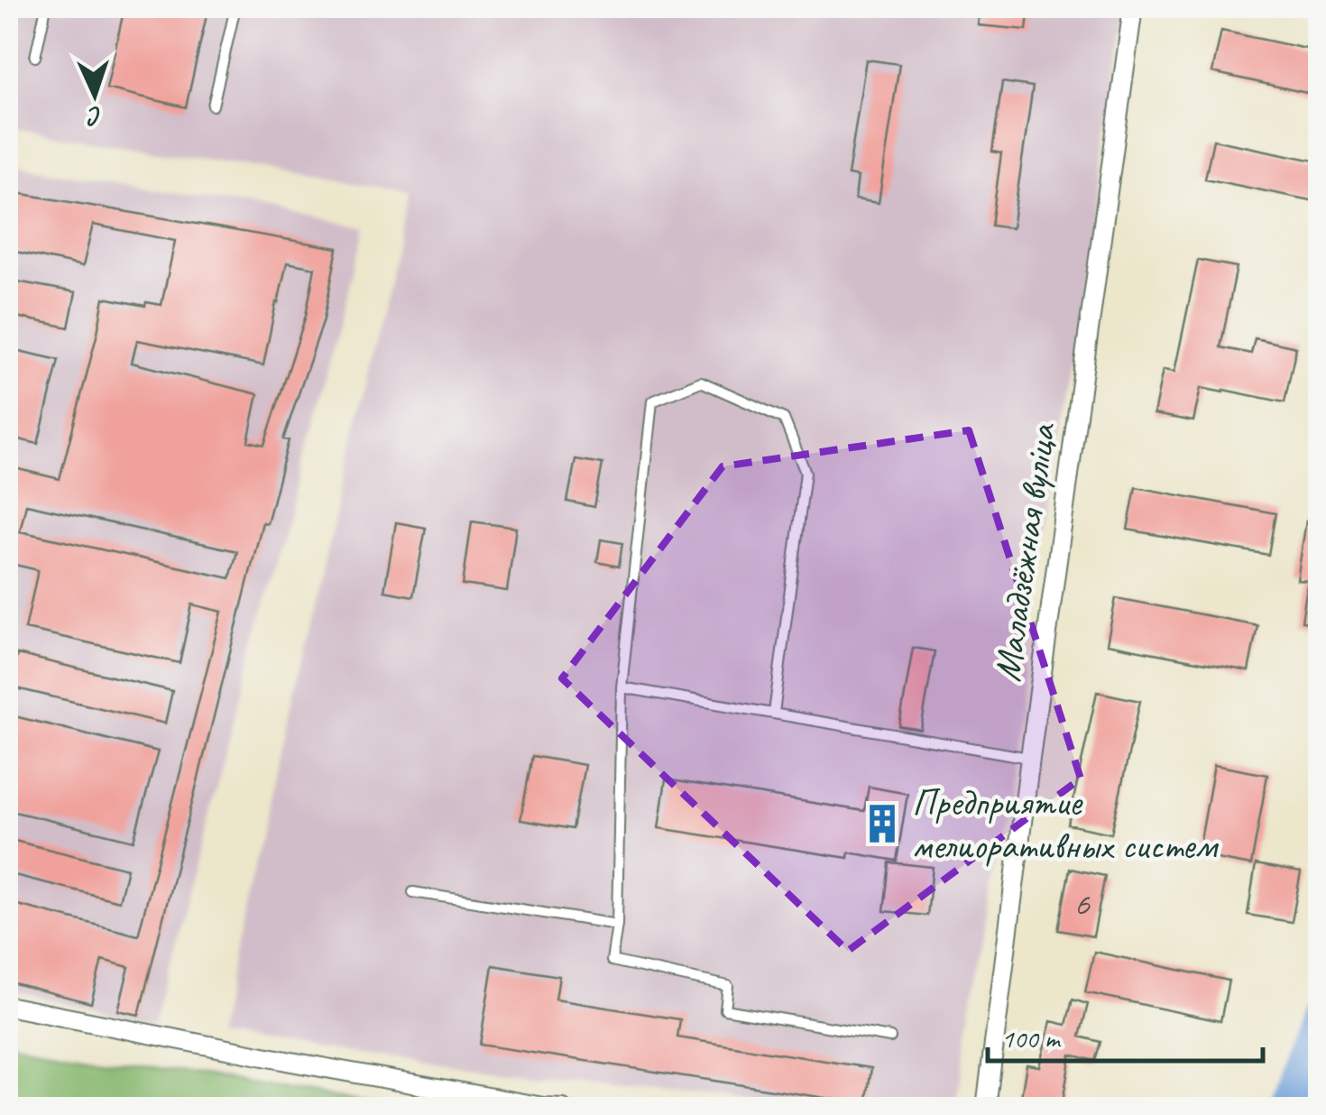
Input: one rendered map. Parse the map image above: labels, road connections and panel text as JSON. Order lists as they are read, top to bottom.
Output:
{
  "streets": {
    "street": ["Маладзёжная вуліца"]
  },
  "places": {
    "building": ["Предприятие мелиоративных систем"]
  },
  "house_numbers": ["6"],
  "scale_bar": "100 m",
  "north": "bottom"
}
